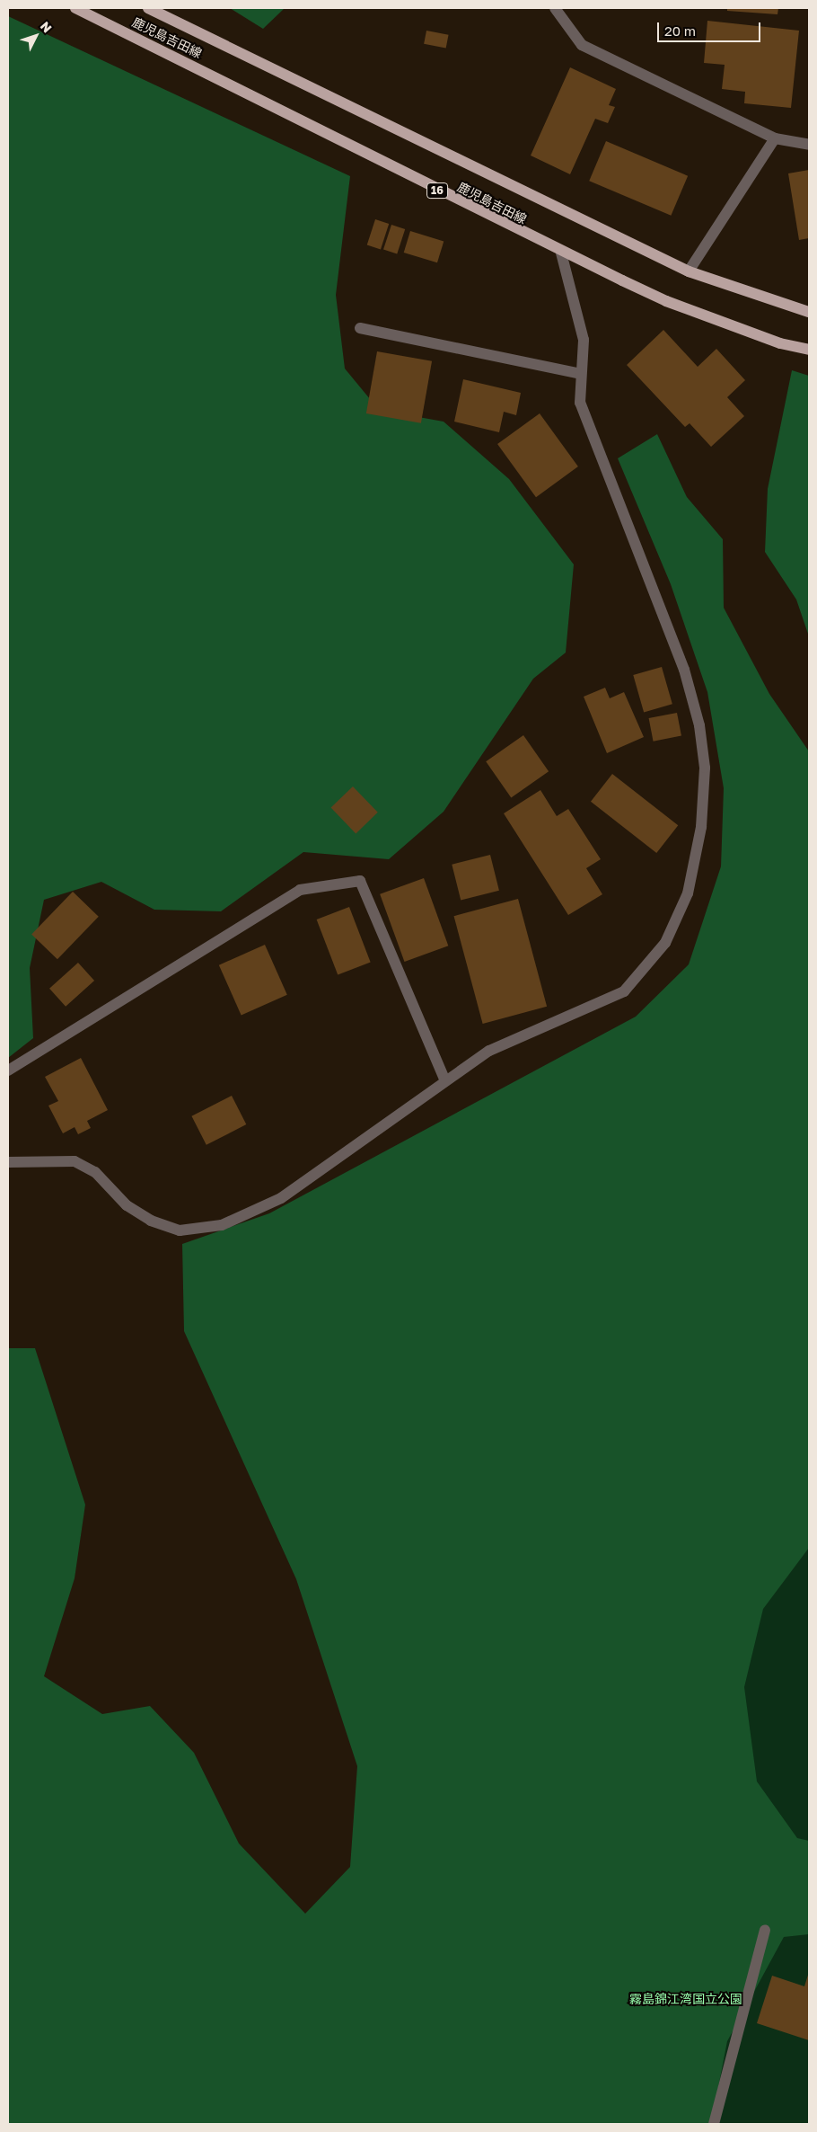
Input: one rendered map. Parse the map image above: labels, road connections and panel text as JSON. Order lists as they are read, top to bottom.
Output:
{
  "streets": {
    "main road": ["鹿児島吉田線", "16"]
  },
  "parks": ["霧島錦江湾国立公園"],
  "scale_bar": "20 m",
  "north": "top right"
}
